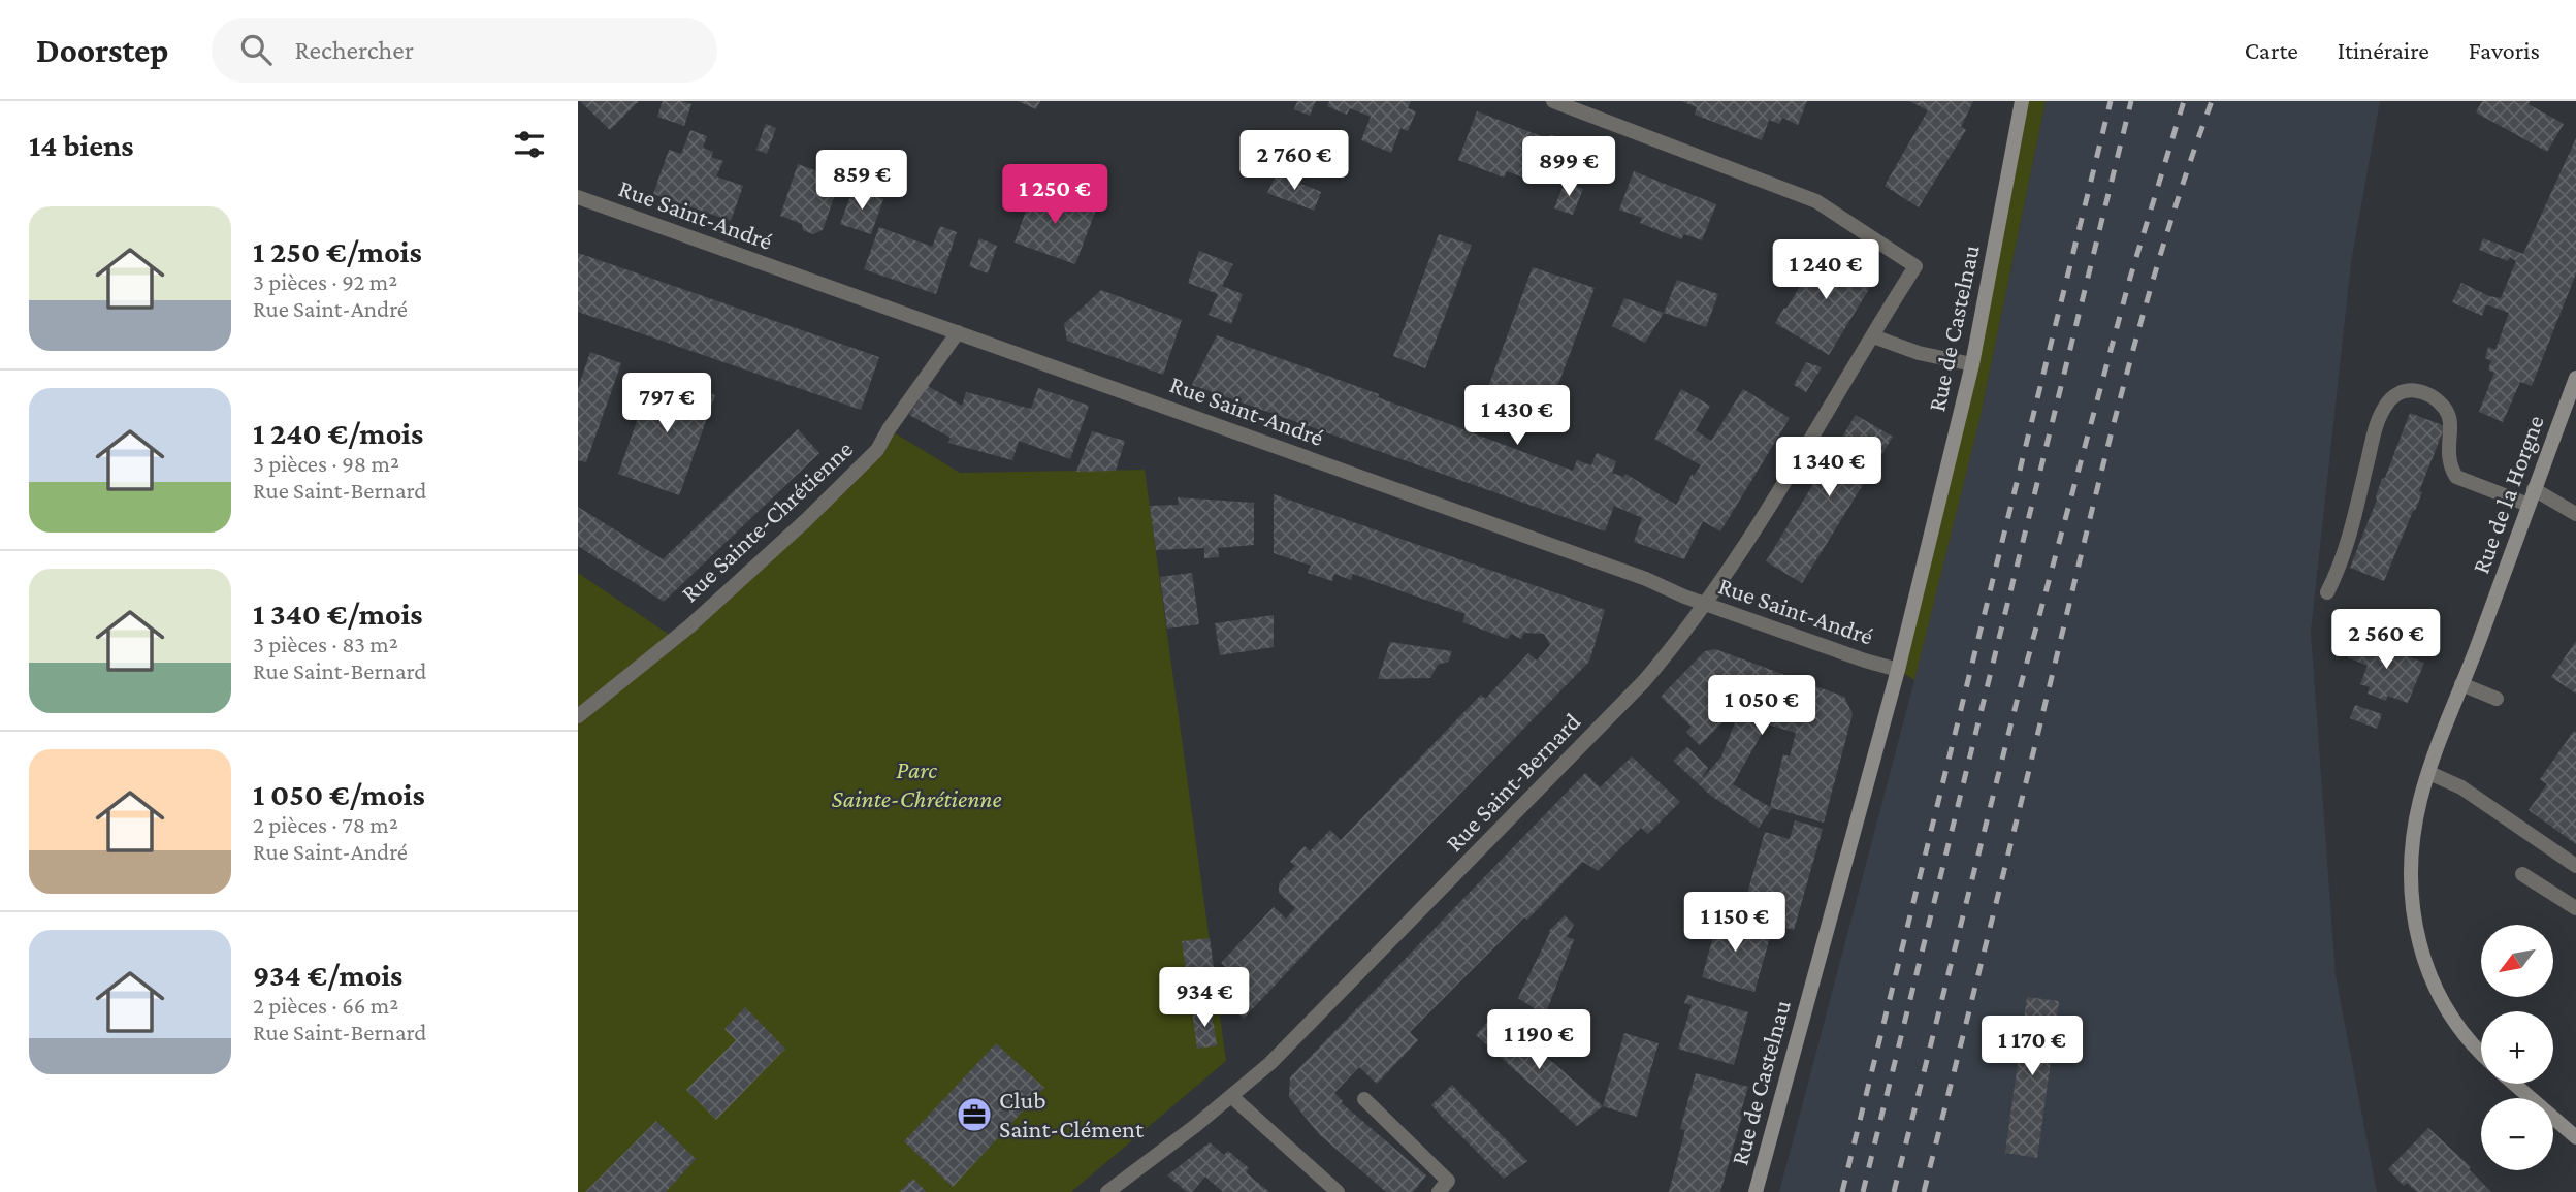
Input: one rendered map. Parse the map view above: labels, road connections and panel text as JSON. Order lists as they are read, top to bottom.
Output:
{
  "streets": {
    "street": [
      "Rue Saint-André",
      "Rue de Castelnau",
      "Rue de la Horgne",
      "Rue Sainte-Chrétienne",
      "Rue Saint-Bernard"
    ]
  },
  "crossings": [
    ["Rue Saint-André", "Rue de Castelnau"],
    ["Rue Saint-André", "Rue Sainte-Chrétienne"],
    ["Rue Saint-André", "Rue Saint-Bernard"]
  ],
  "parks": ["Parc Sainte-Chrétienne"],
  "places": {
    "office": ["Club Saint-Clément"]
  },
  "north": "bottom left",
  "page": {
    "header": "Doorstep",
    "search": "Rechercher",
    "nav": ["Carte", "Itinéraire", "Favoris"],
    "heading": "14 biens",
    "price": [
      "2 760 €",
      "899 €",
      "859 €",
      "1 250 €",
      "1 240 €",
      "797 €",
      "1 430 €",
      "1 340 €",
      "2 560 €",
      "1 050 €",
      "1 150 €",
      "934 €",
      "1 190 €",
      "1 170 €"
    ],
    "list": [
      {
        "name": "1 250 €/mois",
        "note": "3 pièces · 92 m² · Rue Saint-André"
      },
      {
        "name": "1 240 €/mois",
        "note": "3 pièces · 98 m² · Rue Saint-Bernard"
      },
      {
        "name": "1 340 €/mois",
        "note": "3 pièces · 83 m² · Rue Saint-Bernard"
      },
      {
        "name": "1 050 €/mois",
        "note": "2 pièces · 78 m² · Rue Saint-André"
      },
      {
        "name": "934 €/mois",
        "note": "2 pièces · 66 m² · Rue Saint-Bernard"
      }
    ],
    "map_buttons": ["+", "−"]
  }
}
